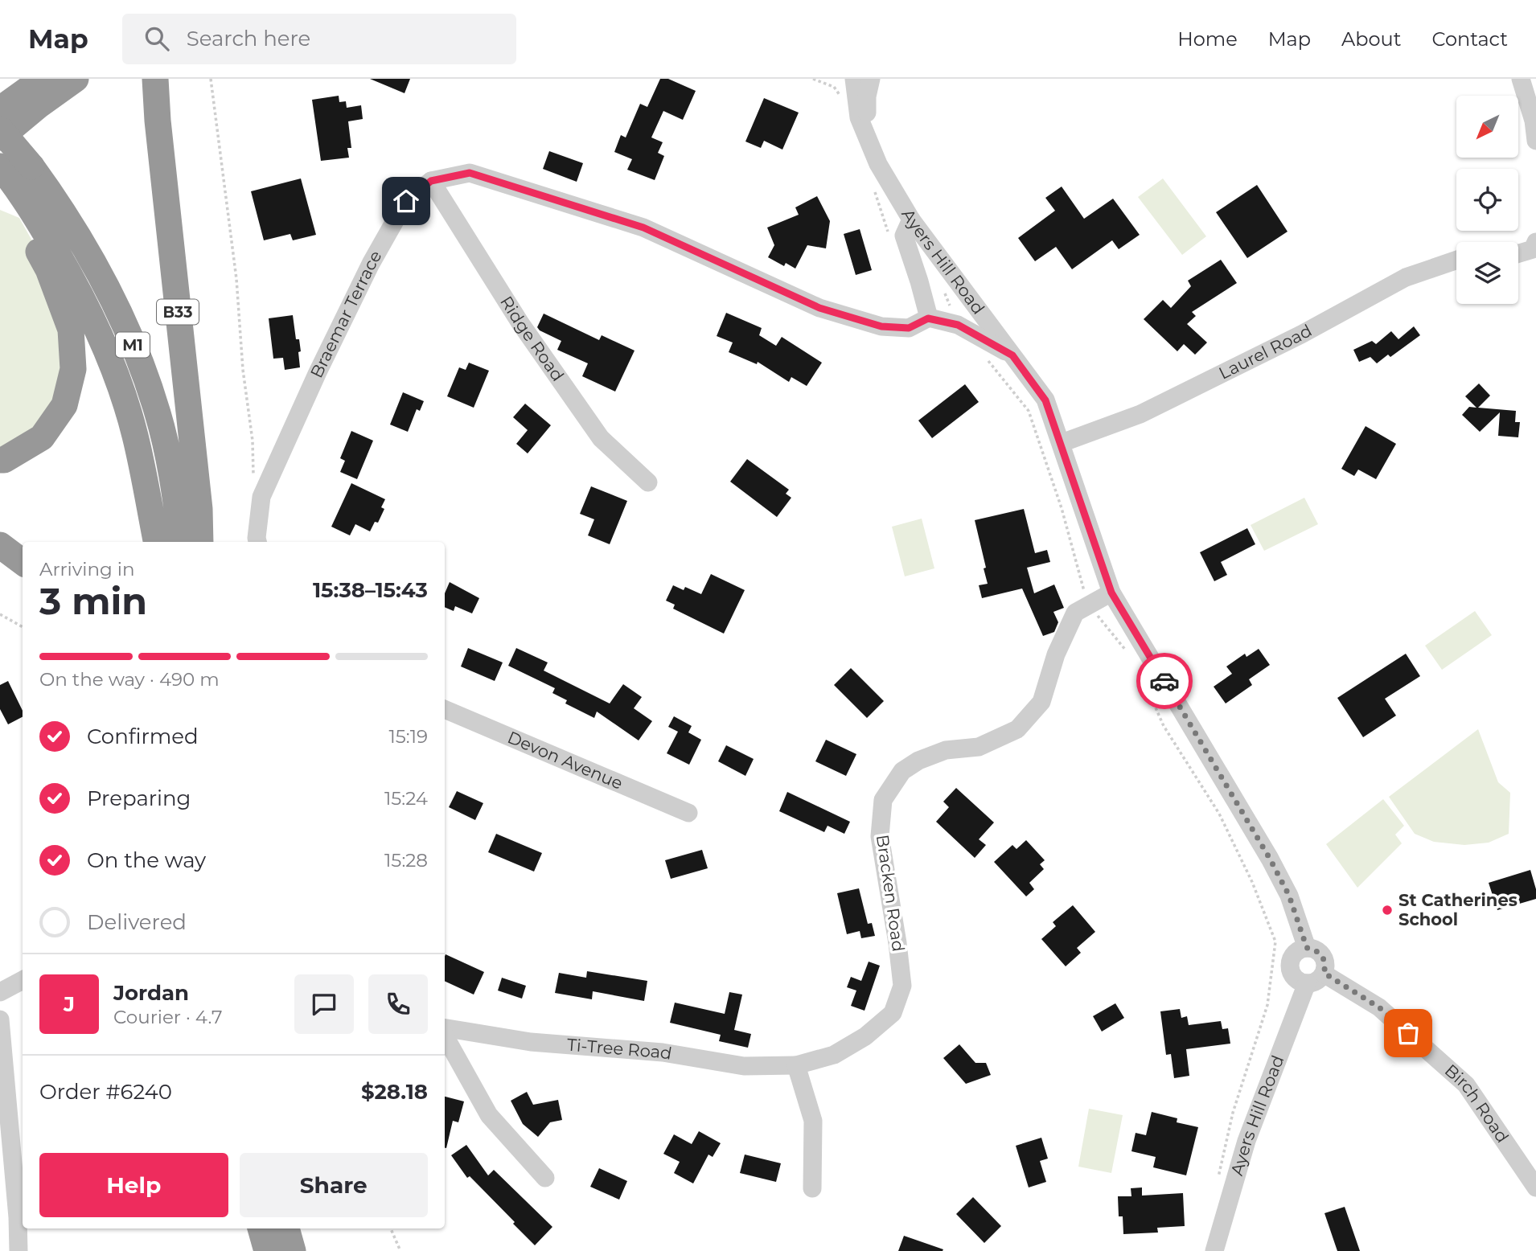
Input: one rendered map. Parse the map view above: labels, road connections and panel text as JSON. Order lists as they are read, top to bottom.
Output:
{
  "streets": {
    "highway": ["B33", "M1"],
    "street": [
      "Ayers Hill Road",
      "Braemar Terrace",
      "Ridge Road",
      "Laurel Road",
      "Devon Avenue",
      "Bracken Road",
      "Ti-Tree Road",
      "Birch Road"
    ]
  },
  "crossings": [
    ["Ayers Hill Road", "Laurel Road"],
    ["Ayers Hill Road", "Bracken Road"],
    ["Ayers Hill Road", "Birch Road"],
    ["Braemar Terrace", "Ridge Road"],
    ["Bracken Road", "Ti-Tree Road"]
  ],
  "places": ["St Catherines School"],
  "north": "bottom left",
  "page": {
    "header": "Map",
    "search": "Search here",
    "nav": [
      "Home",
      "Map",
      "About",
      "Contact"
    ],
    "heading": ["3 min", "Arriving in", "15:38–15:43"],
    "panel": [
      "Jordan",
      "Courier · 4.7",
      "Order #6240",
      "$28.18"
    ],
    "bar": "On the way · 490 m",
    "list": [
      ["Confirmed", "15:19"],
      ["Preparing", "15:24"],
      ["On the way", "15:28"],
      "Delivered"
    ],
    "round": "J",
    "buttons": ["Help", "Share"]
  }
}
